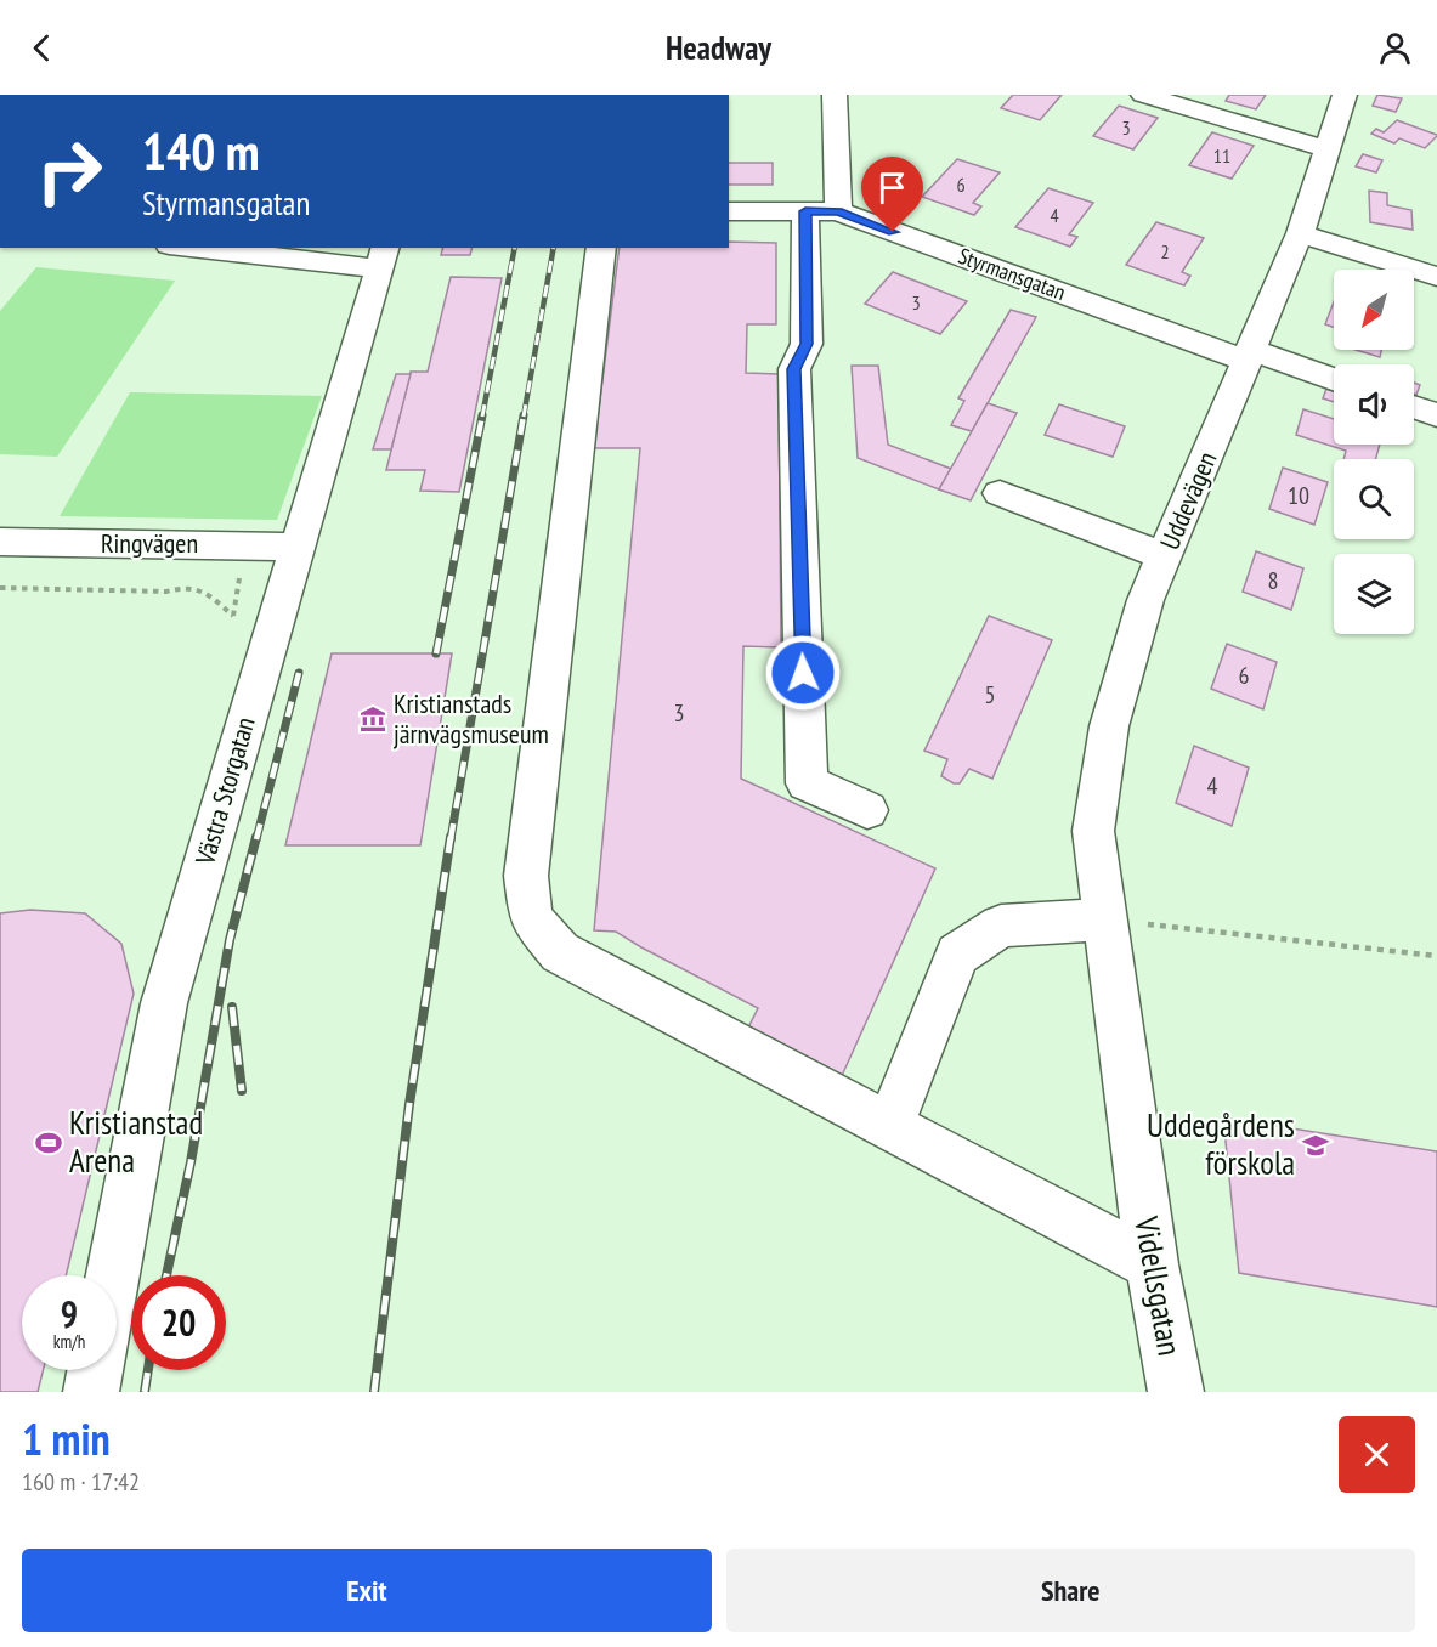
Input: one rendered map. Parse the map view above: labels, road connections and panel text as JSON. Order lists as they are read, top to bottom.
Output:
{
  "streets": {
    "street": [
      "Styrmansgatan",
      "Uddevägen",
      "Ringvägen",
      "Västra Storgatan",
      "Videllsgatan"
    ]
  },
  "crossings": [
    ["Styrmansgatan", "Uddevägen"],
    ["Uddevägen", "Videllsgatan"],
    ["Ringvägen", "Västra Storgatan"]
  ],
  "places": {
    "museum": ["Kristianstads järnvägsmuseum"],
    "sports": ["Kristianstad Arena"],
    "school or university": ["Uddegårdens förskola"]
  },
  "house_numbers": [
    "3",
    "11",
    "6",
    "4",
    "2",
    "3",
    "10",
    "8",
    "6",
    "5",
    "3",
    "4"
  ],
  "north": "bottom left",
  "page": {
    "header": "Headway",
    "turn": ["140 m", "Styrmansgatan"],
    "speed": "9 km/h",
    "limit": "20",
    "heading": ["1 min", "160 m · 17:42"],
    "buttons": ["Exit", "Share"]
  }
}
